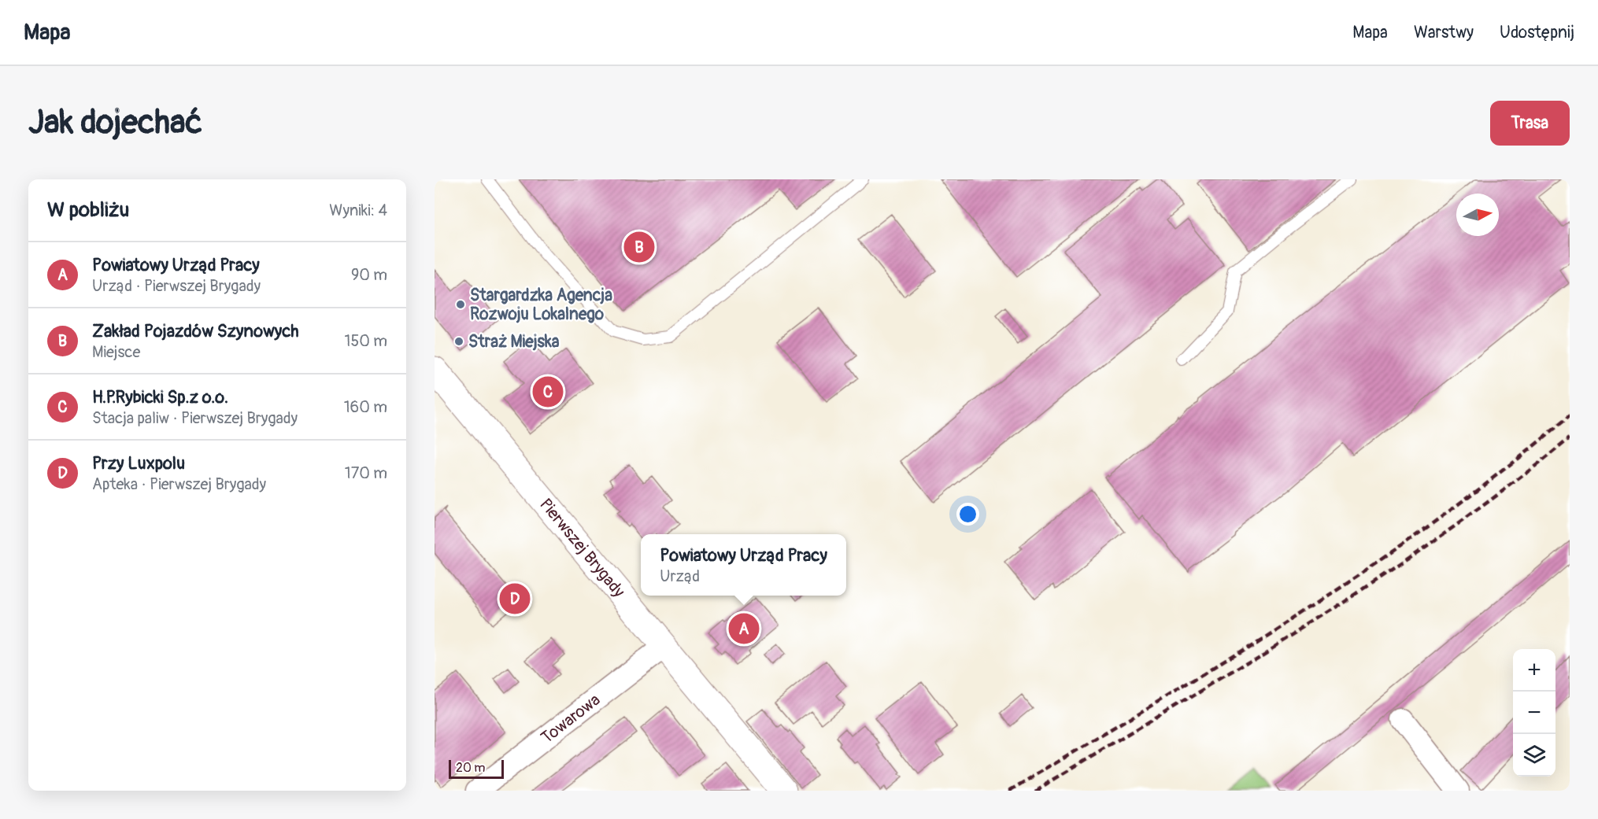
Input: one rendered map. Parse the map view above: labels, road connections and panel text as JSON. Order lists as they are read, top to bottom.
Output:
{
  "streets": {
    "street": ["Pierwszej Brygady", "Towarowa"]
  },
  "crossings": [
    ["Pierwszej Brygady", "Towarowa"]
  ],
  "places": ["Stargardzka Agencja Rozwoju Lokalnego", "Straż Miejska"],
  "scale_bar": "20 m",
  "north": "right",
  "page": {
    "header": "Mapa",
    "nav": ["Mapa", "Warstwy", "Udostępnij"],
    "buttons": "Trasa",
    "title": "Jak dojechać",
    "heading": ["W pobliżu", "Wyniki: 4"],
    "pins": [
      "B",
      "C",
      "D",
      "A"
    ],
    "list": [
      {
        "mark": "A",
        "name": "Powiatowy Urząd Pracy",
        "note": "Urząd · Pierwszej Brygady",
        "value": "90 m"
      },
      {
        "mark": "B",
        "name": "Zakład Pojazdów Szynowych",
        "note": "Miejsce",
        "value": "150 m"
      },
      {
        "mark": "C",
        "name": "H.P.Rybicki Sp.z o.o.",
        "note": "Stacja paliw · Pierwszej Brygady",
        "value": "160 m"
      },
      {
        "mark": "D",
        "name": "Przy Luxpolu",
        "note": "Apteka · Pierwszej Brygady",
        "value": "170 m"
      }
    ],
    "popup": ["Powiatowy Urząd Pracy", "Urząd"],
    "map_buttons": ["+", "−"],
    "scale": "20 m"
  }
}
